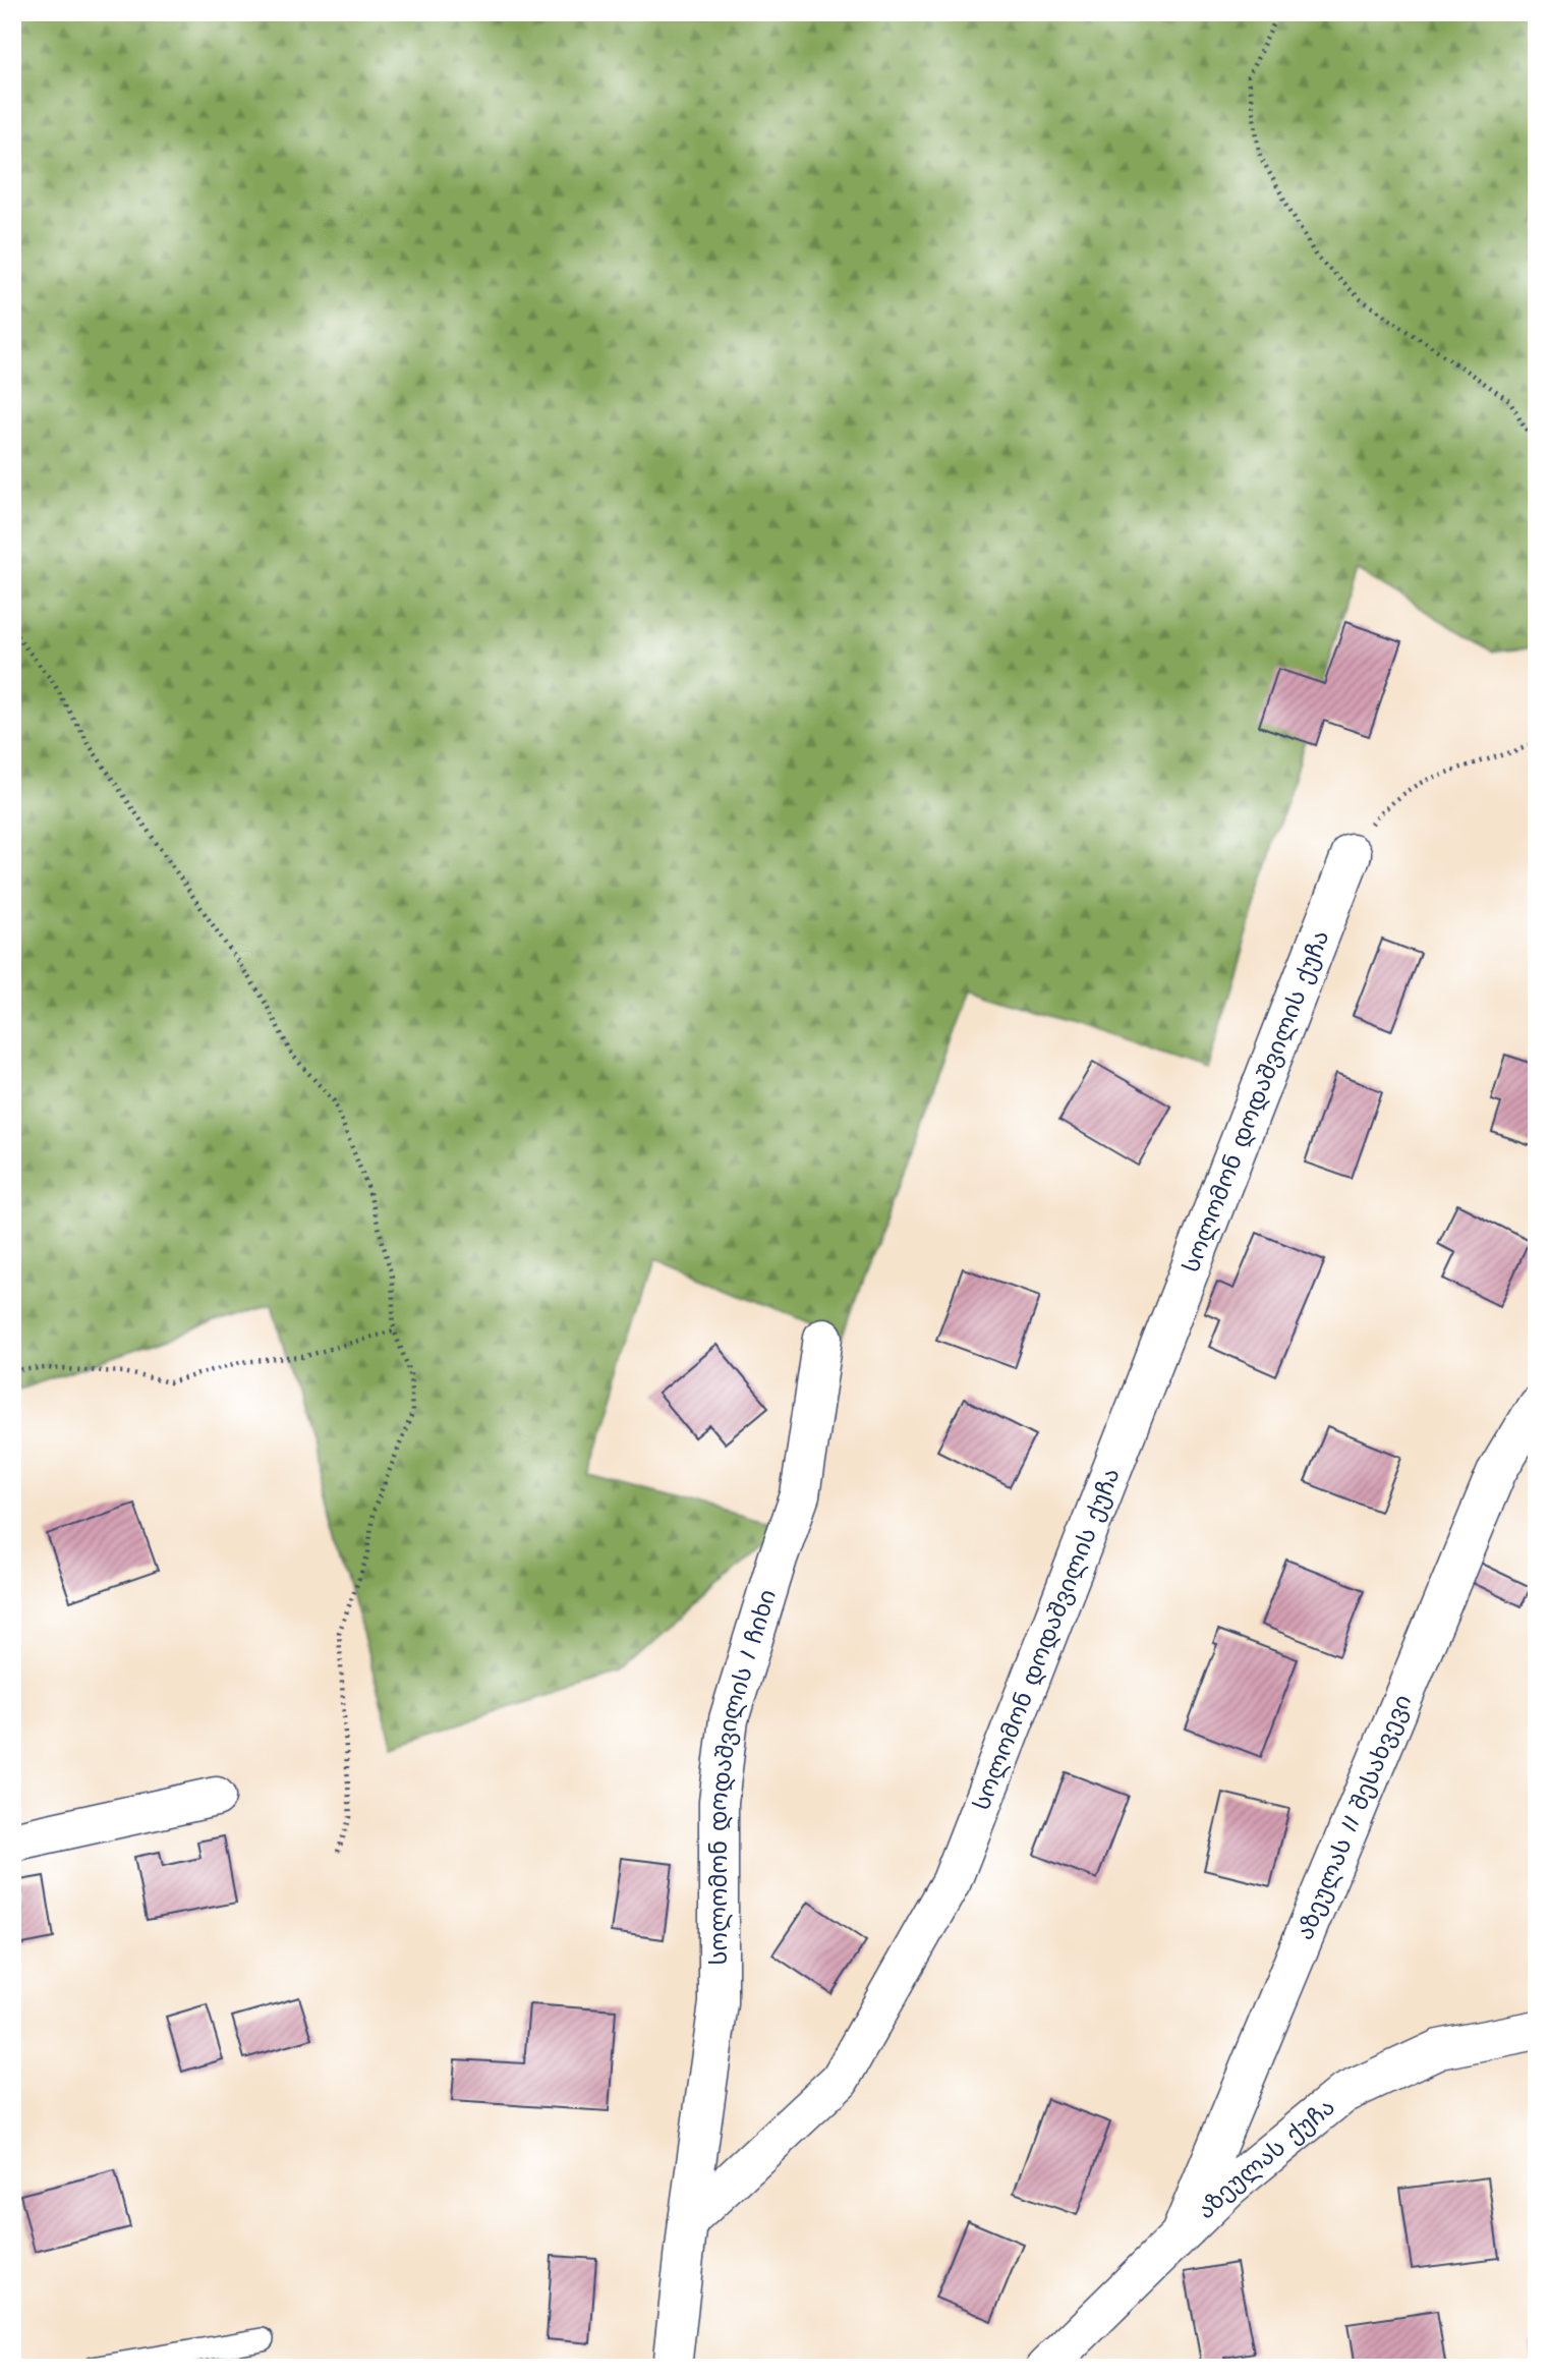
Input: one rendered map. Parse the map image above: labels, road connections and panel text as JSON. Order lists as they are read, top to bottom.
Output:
{
  "streets": {
    "street": [
      "სოლომონ დოდაშვილის ქუჩა",
      "სოლომონ დოდაშვილის I ჩიხი",
      "აზეულას II შესახვევი",
      "აზეულას ქუჩა"
    ]
  },
  "crossings": [
    ["სოლომონ დოდაშვილის ქუჩა", "სოლომონ დოდაშვილის I ჩიხი"],
    ["აზეულას II შესახვევი", "აზეულას ქუჩა"]
  ]
}
